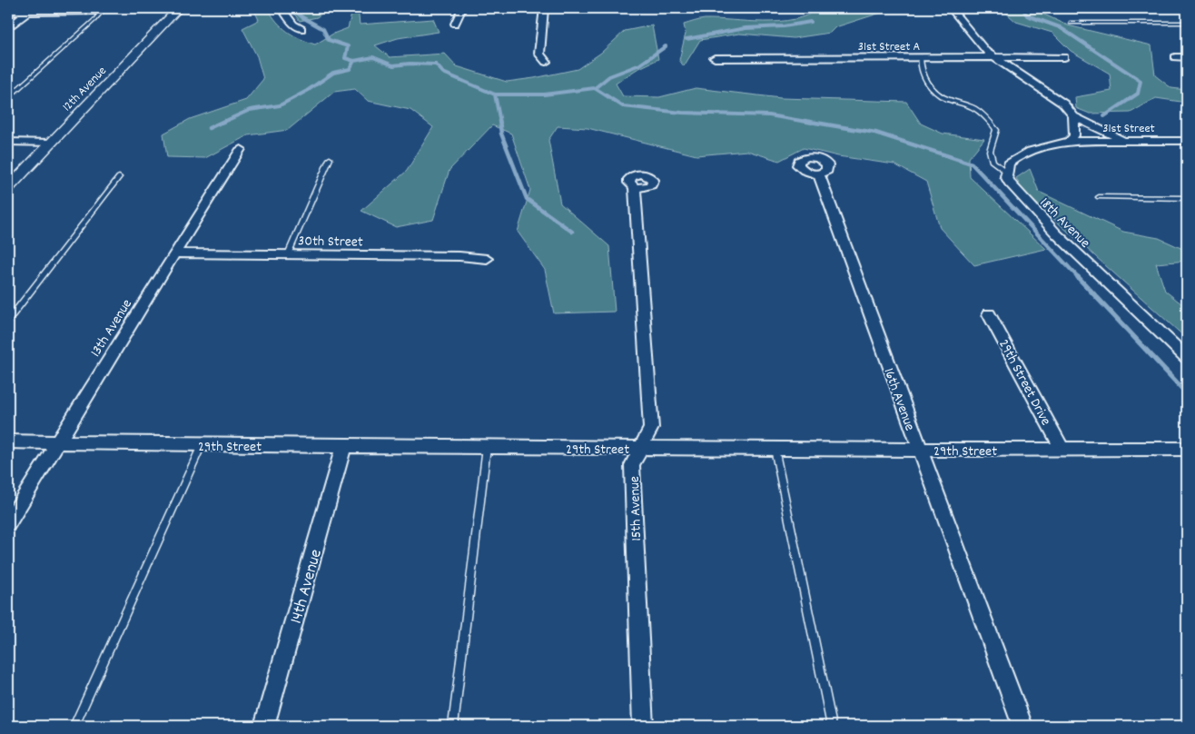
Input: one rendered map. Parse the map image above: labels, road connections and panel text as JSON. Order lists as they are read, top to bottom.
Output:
{
  "streets": {
    "street": [
      "31st Street A",
      "12th Avenue",
      "31st Street",
      "18th Avenue",
      "30th Street",
      "13th Avenue",
      "29th Street Drive",
      "16th Avenue",
      "29th Street",
      "15th Avenue",
      "14th Avenue"
    ]
  },
  "crossings": [
    ["30th Street", "13th Avenue"],
    ["13th Avenue", "29th Street"],
    ["29th Street Drive", "29th Street"],
    ["16th Avenue", "29th Street"],
    ["29th Street", "15th Avenue"],
    ["29th Street", "14th Avenue"]
  ]
}
